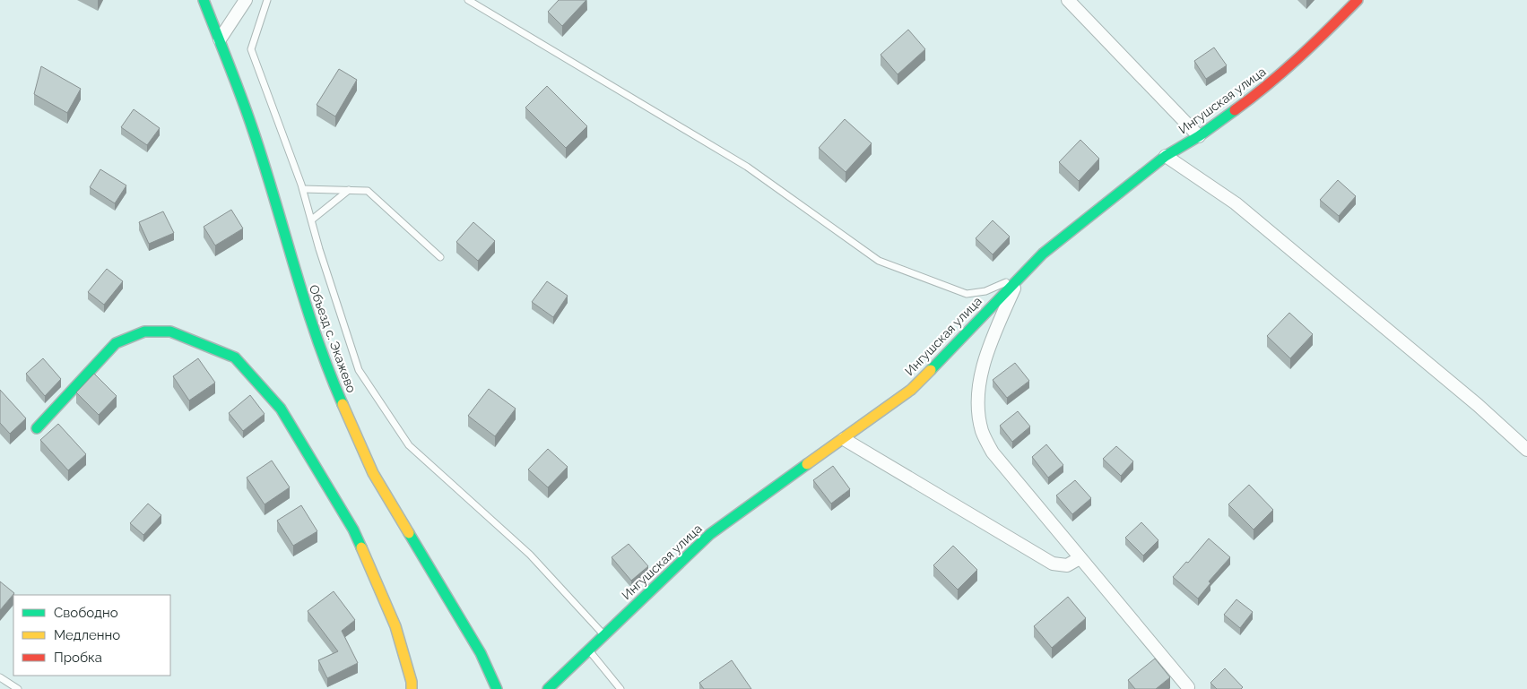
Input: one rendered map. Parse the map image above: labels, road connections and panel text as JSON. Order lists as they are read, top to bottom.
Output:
{
  "streets": {
    "street": ["Ингушская улица", "Объезд с. Экажево"]
  },
  "legend": ["Свободно", "Медленно", "Пробка"]
}
